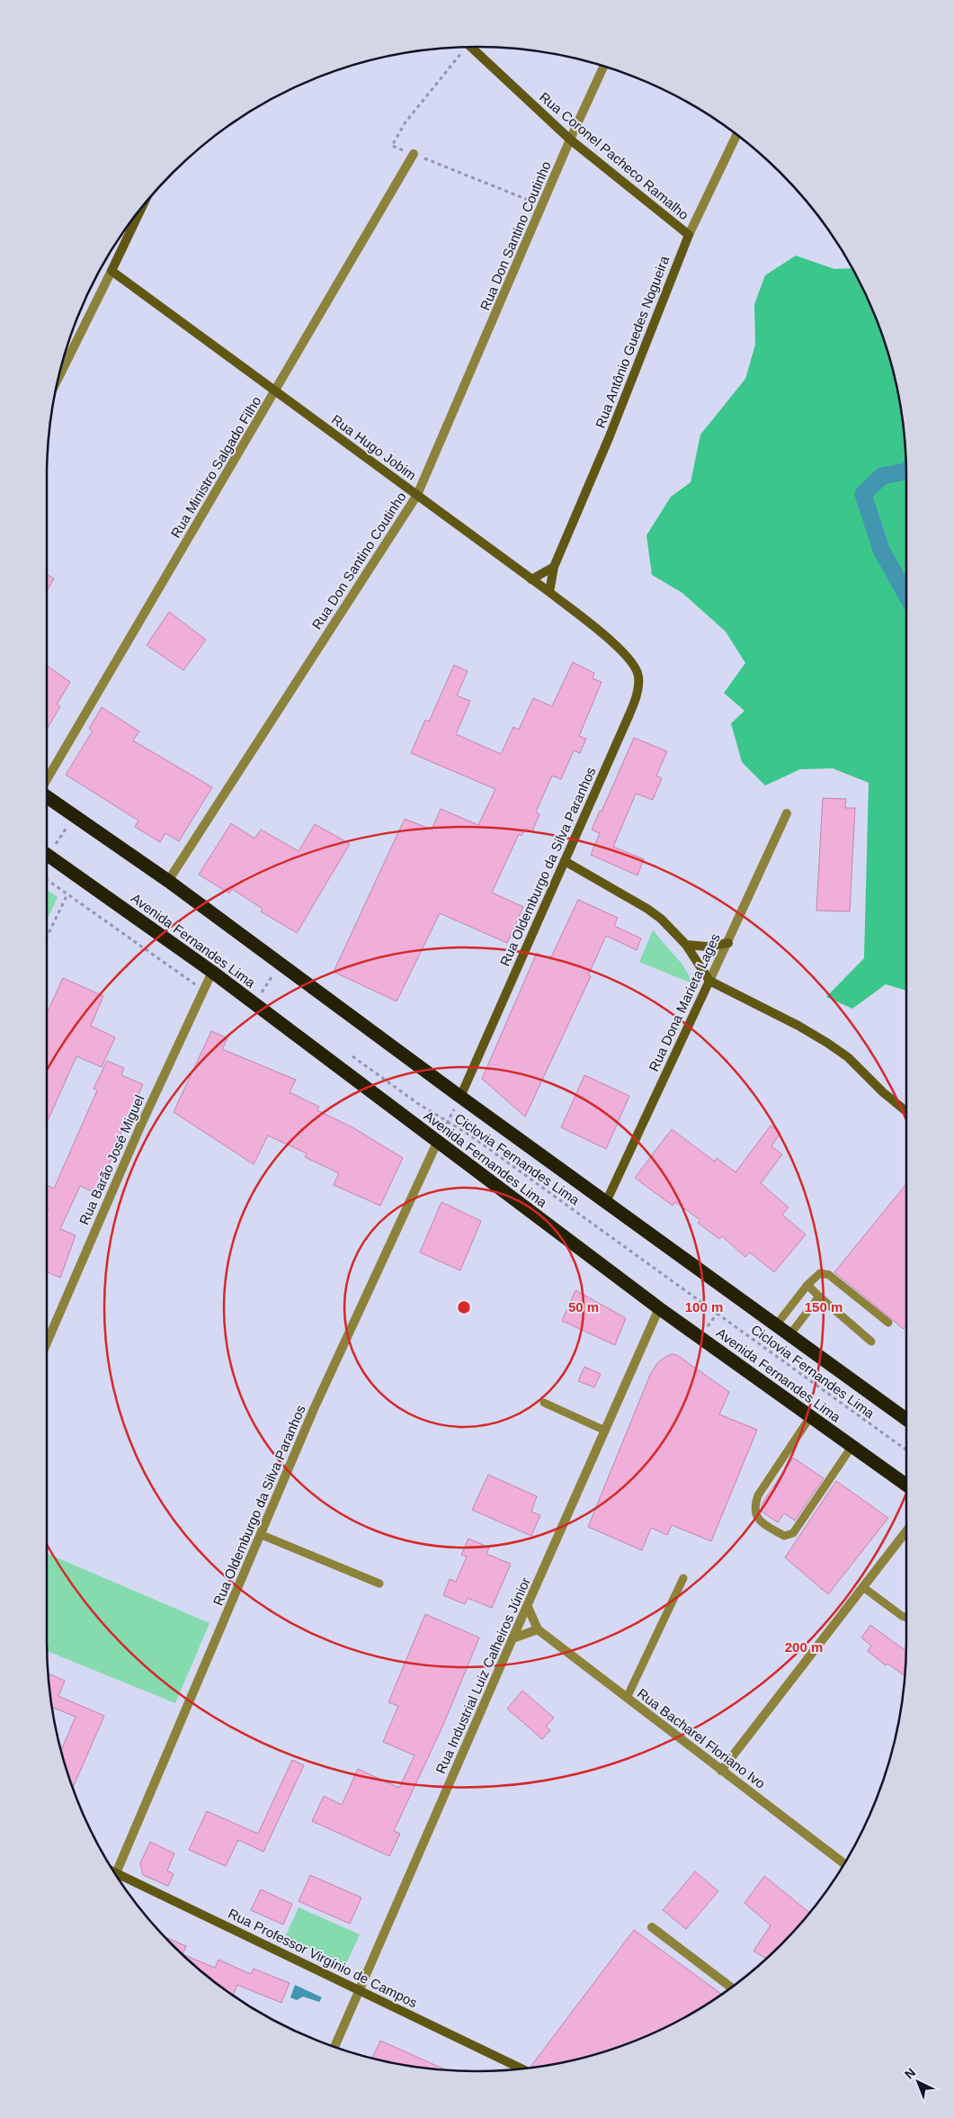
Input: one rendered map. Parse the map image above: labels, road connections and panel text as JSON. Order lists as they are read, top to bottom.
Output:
{
  "streets": {
    "highway": ["Avenida Fernandes Lima"],
    "street": [
      "Rua Coronel Pacheco Ramalho",
      "Rua Don Santino Coutinho",
      "Rua Antônio Guedes Nogueira",
      "Rua Hugo Jobim",
      "Rua Ministro Salgado Filho",
      "Rua Oldemburgo da Silva Paranhos",
      "Rua Dona Marieta Lages",
      "Rua Barão José Miguel",
      "Rua Industrial Luiz Calheiros Júnior",
      "Rua Bacharel Floriano Ivo",
      "Rua Professor Virgínio de Campos"
    ],
    "path": ["Ciclovia Fernandes Lima"]
  },
  "crossings": [
    ["Rua Coronel Pacheco Ramalho", "Rua Don Santino Coutinho"],
    ["Rua Coronel Pacheco Ramalho", "Rua Antônio Guedes Nogueira"],
    ["Rua Don Santino Coutinho", "Rua Hugo Jobim"],
    ["Rua Antônio Guedes Nogueira", "Rua Hugo Jobim"],
    ["Rua Hugo Jobim", "Rua Ministro Salgado Filho"],
    ["Rua Hugo Jobim", "Rua Oldemburgo da Silva Paranhos"],
    ["Rua Oldemburgo da Silva Paranhos", "Avenida Fernandes Lima"],
    ["Avenida Fernandes Lima", "Rua Barão José Miguel"],
    ["Avenida Fernandes Lima", "Rua Industrial Luiz Calheiros Júnior"],
    ["Rua Industrial Luiz Calheiros Júnior", "Rua Bacharel Floriano Ivo"],
    ["Rua Industrial Luiz Calheiros Júnior", "Rua Professor Virgínio de Campos"]
  ],
  "north": "top left",
  "rings": [
    "50 m",
    "100 m",
    "150 m",
    "200 m"
  ]
}
